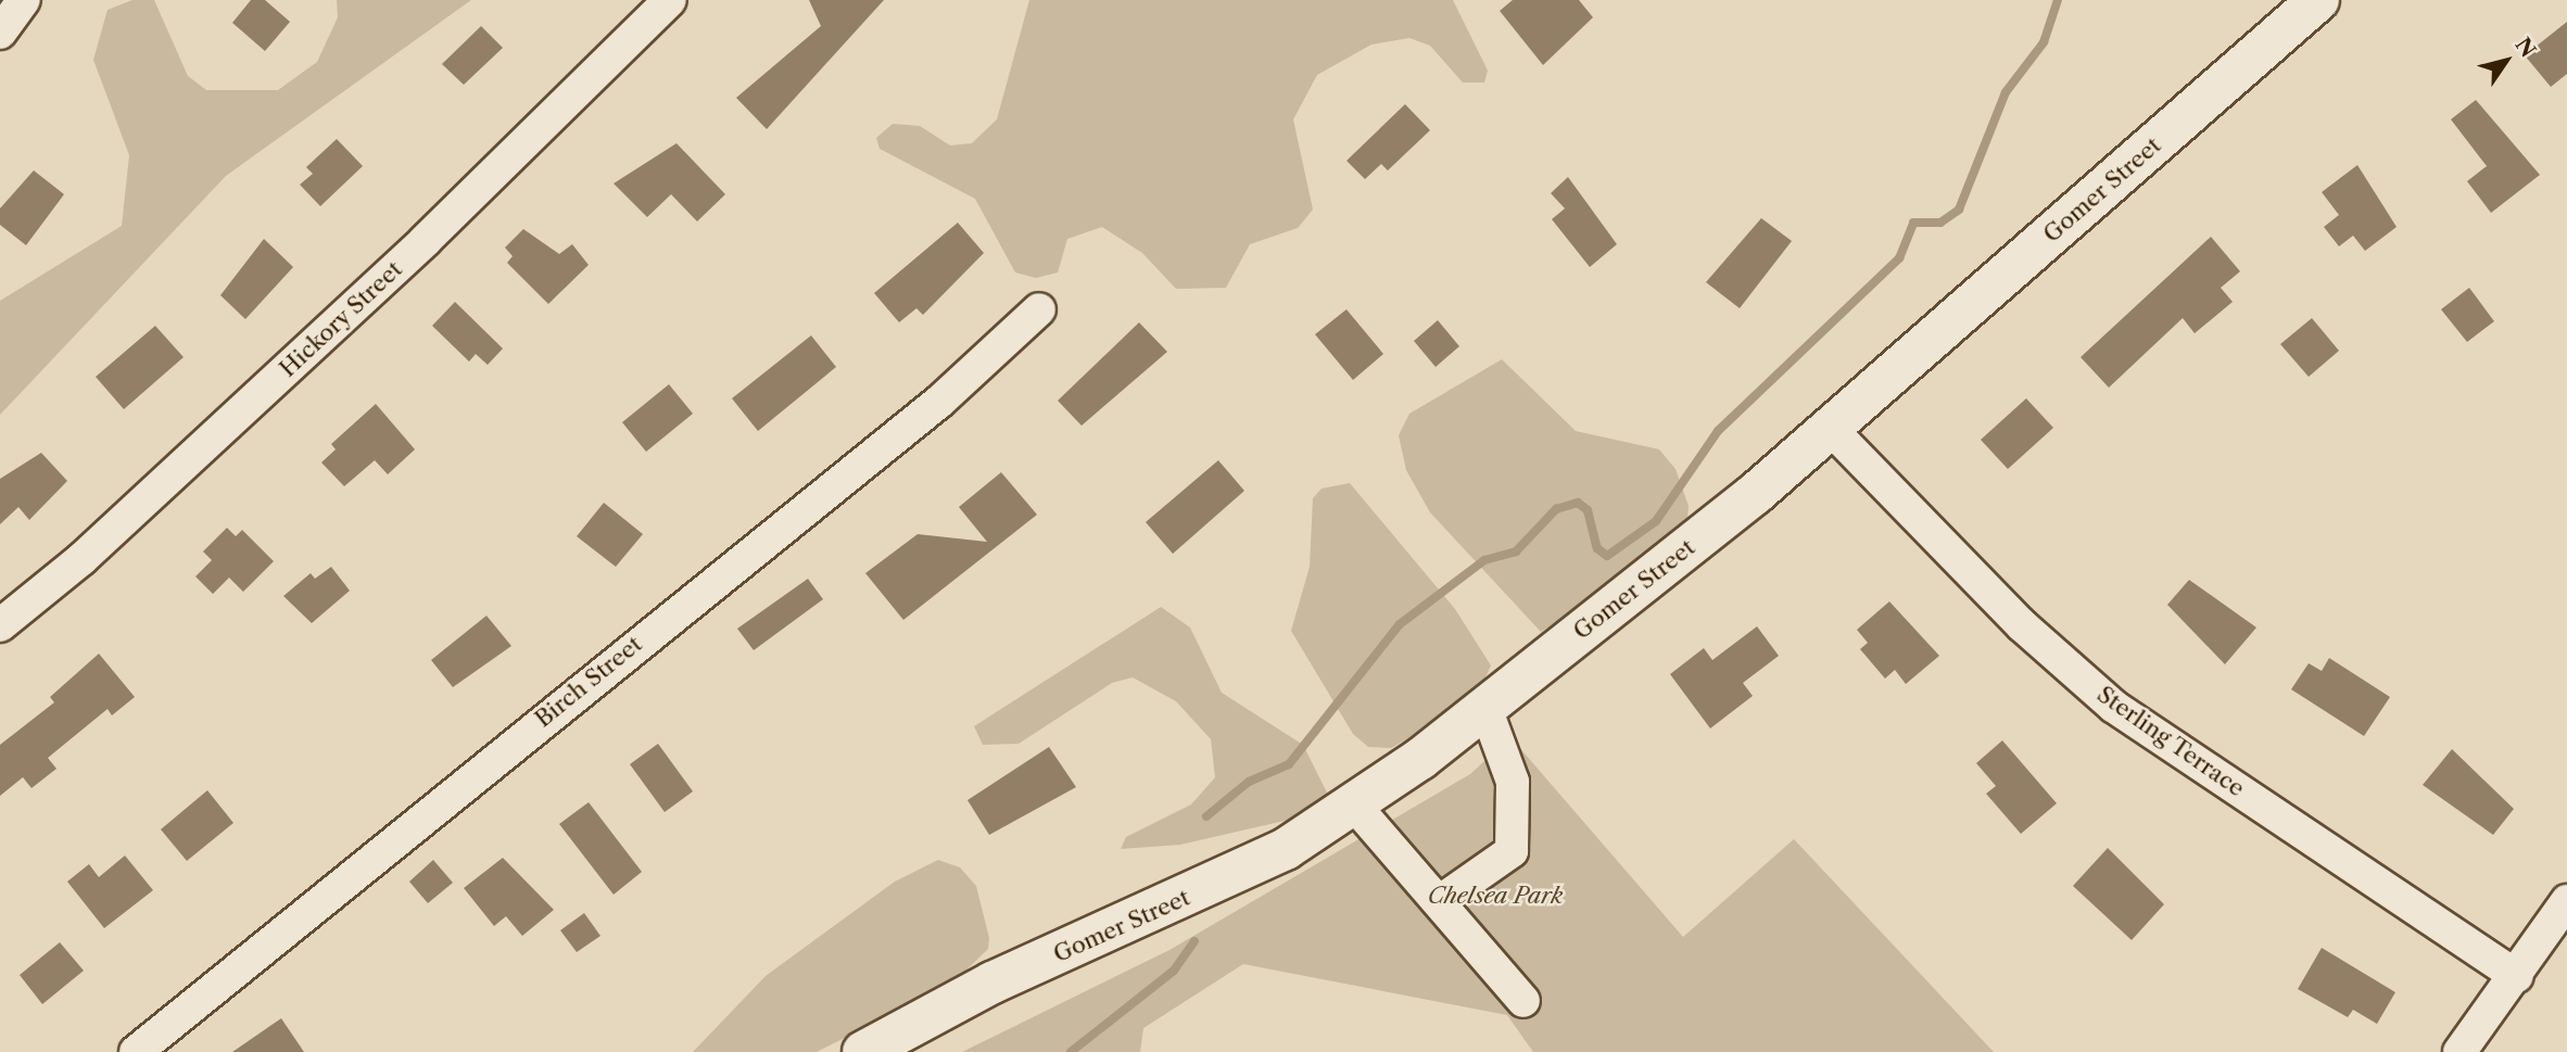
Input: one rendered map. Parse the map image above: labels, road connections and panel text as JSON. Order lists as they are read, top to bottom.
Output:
{
  "streets": {
    "street": [
      "Gomer Street",
      "Hickory Street",
      "Birch Street",
      "Sterling Terrace"
    ]
  },
  "crossings": [
    ["Gomer Street", "Sterling Terrace"]
  ],
  "parks": ["Chelsea Park"],
  "north": "top right"
}
